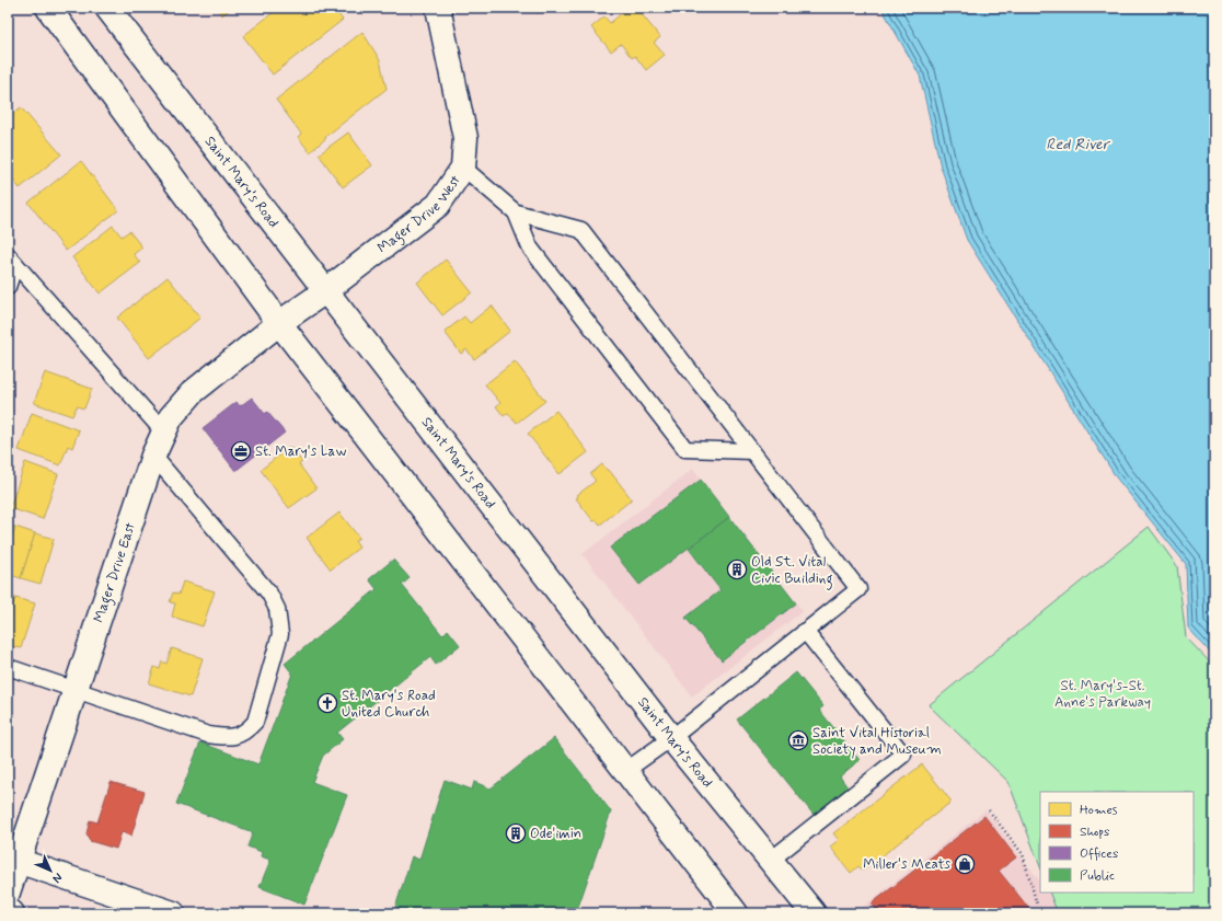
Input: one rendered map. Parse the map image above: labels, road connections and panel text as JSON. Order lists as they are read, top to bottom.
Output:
{
  "streets": {
    "main road": ["Saint Mary’s Road", "Mager Drive West", "Mager Drive East"]
  },
  "crossings": [
    ["Saint Mary’s Road", "Mager Drive West"],
    ["Mager Drive West", "Mager Drive East"]
  ],
  "water": ["Red River"],
  "parks": ["St. Mary's-St. Anne's Parkway"],
  "places": {
    "office": ["St. Mary's Law"],
    "building": ["Old St. Vital Civic Building", "Ode'imin"],
    "church": ["St. Mary's Road United Church"],
    "museum": ["Saint Vital Historial Society and Museum"],
    "shop": ["Miller's Meats"]
  },
  "legend": [
    "Homes",
    "Shops",
    "Offices",
    "Public"
  ],
  "north": "bottom right"
}
